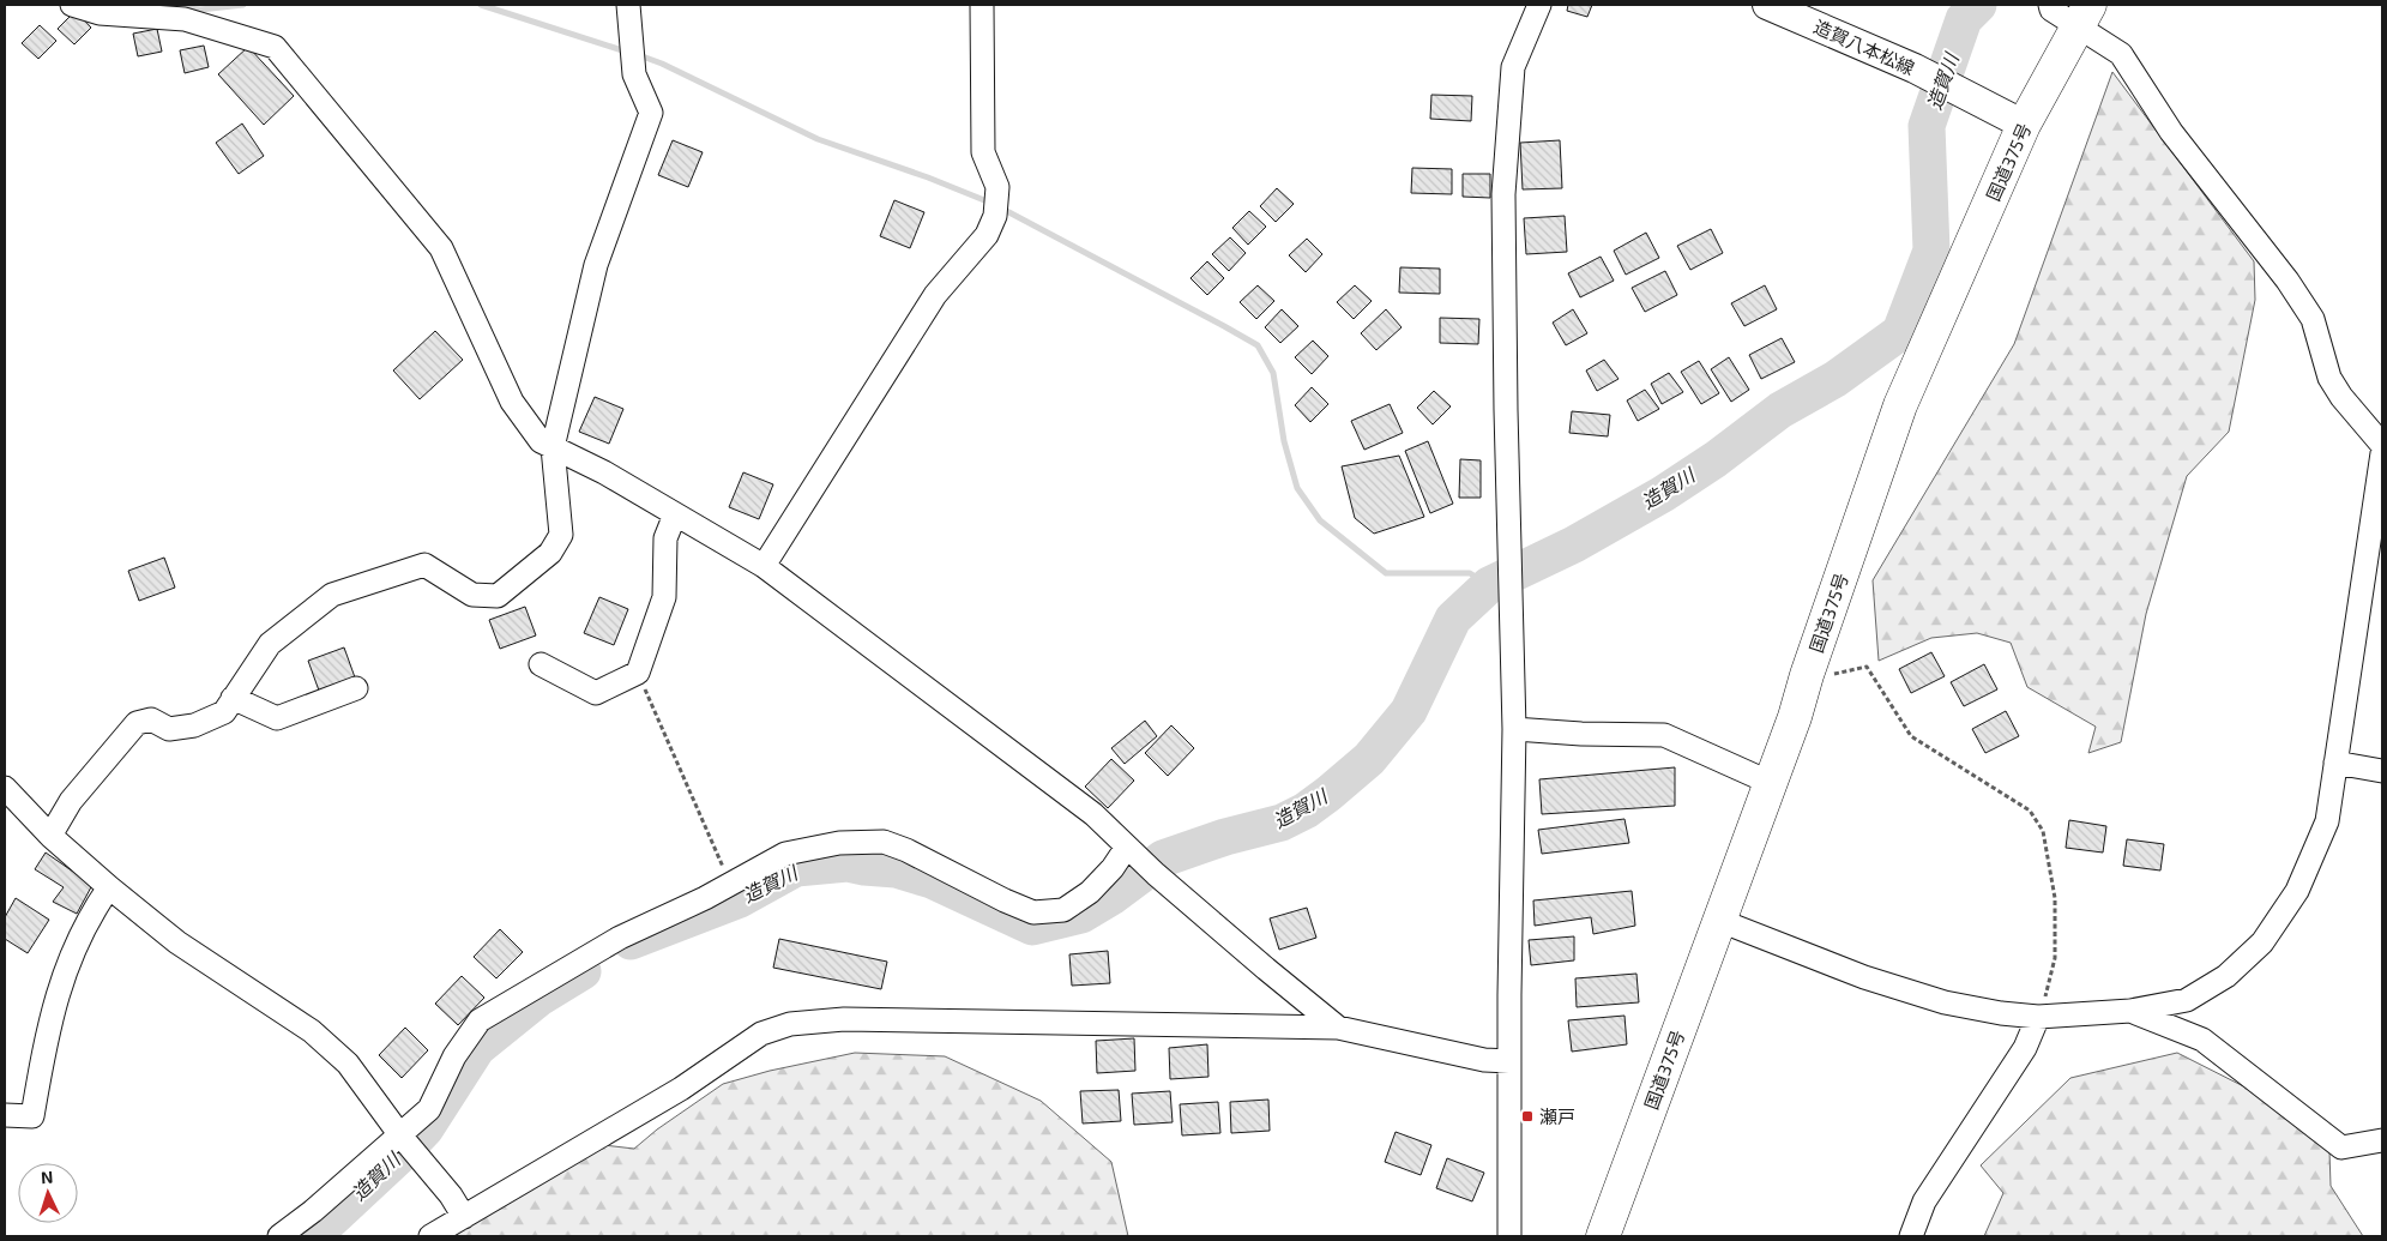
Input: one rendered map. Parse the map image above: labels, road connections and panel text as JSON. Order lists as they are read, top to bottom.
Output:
{
  "streets": {
    "highway": ["国道375号"],
    "main road": ["造賀八本松線"]
  },
  "crossings": [
    ["造賀八本松線", "国道375号"]
  ],
  "water": ["造賀川"],
  "places": {
    "transit": ["瀬戸"]
  },
  "north": "top"
}
